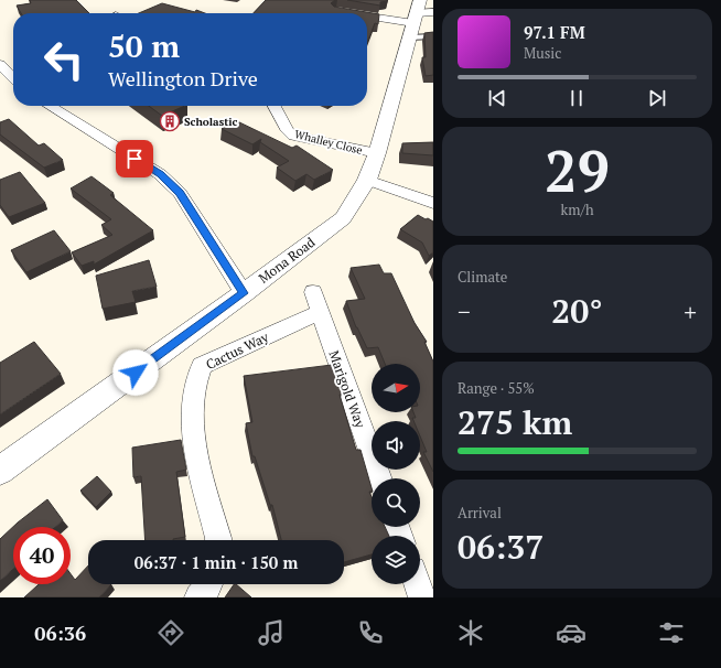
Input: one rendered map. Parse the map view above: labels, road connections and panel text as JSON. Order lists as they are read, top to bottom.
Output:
{
  "streets": {
    "street": [
      "Whalley Close",
      "Mona Road",
      "Cactus Way",
      "Marigold Way"
    ]
  },
  "crossings": [
    ["Whalley Close", "Mona Road"],
    ["Cactus Way", "Marigold Way"]
  ],
  "places": {
    "building": ["Scholastic"]
  },
  "north": "right",
  "page": {
    "turn": ["50 m", "Wellington Drive"],
    "song": ["97.1 FM", "Music"],
    "tile": [
      ["29", "km/h"],
      "Climate",
      ["Range · 55%", "275 km"],
      ["Arrival", "06:37"]
    ],
    "heat": ["−", "20°", "+"],
    "limit": "40",
    "trip": "06:37 · 1 min · 150 m",
    "tabs": "06:36"
  }
}
